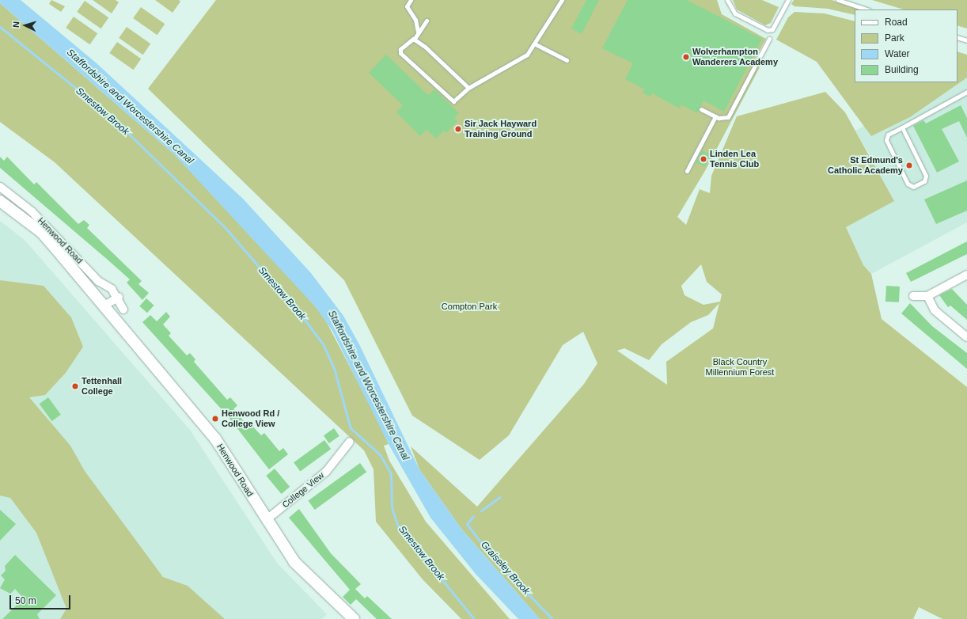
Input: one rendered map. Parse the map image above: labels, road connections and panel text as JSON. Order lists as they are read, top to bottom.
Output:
{
  "streets": {
    "main road": ["Henwood Road"],
    "street": ["College View"]
  },
  "crossings": [
    ["Henwood Road", "College View"]
  ],
  "water": ["Staffordshire and Worcestershire Canal", "Smestow Brook", "Graiseley Brook"],
  "parks": ["Compton Park", "Black Country Millennium Forest"],
  "places": [
    "Wolverhampton Wanderers Academy",
    "Sir Jack Hayward Training Ground",
    "Linden Lea Tennis Club",
    "St Edmund's Catholic Academy",
    "Tettenhall College",
    "Henwood Rd / College View"
  ],
  "legend": [
    "Road",
    "Park",
    "Water",
    "Building"
  ],
  "scale_bar": "50 m",
  "north": "left"
}
